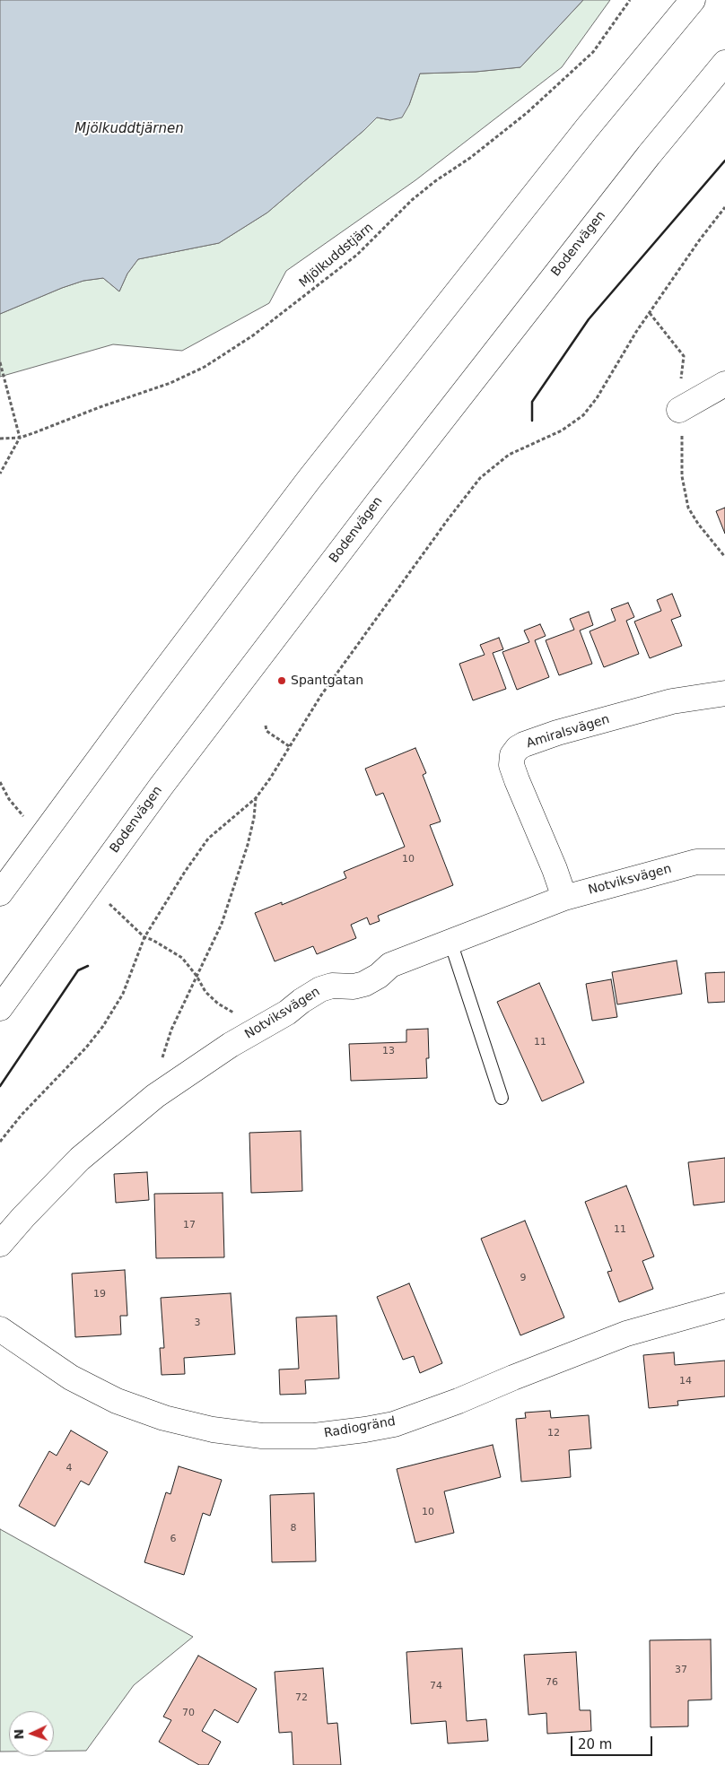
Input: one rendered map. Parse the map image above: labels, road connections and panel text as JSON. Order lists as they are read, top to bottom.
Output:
{
  "streets": {
    "main road": [
      "Bodenvägen",
      "Amiralsvägen",
      "Notviksvägen",
      "Radiogränd"
    ],
    "path": ["Mjölkuddstjärn"]
  },
  "crossings": [
    ["Amiralsvägen", "Notviksvägen"]
  ],
  "water": ["Mjölkuddtjärnen"],
  "places": ["Spantgatan"],
  "house_numbers": [
    "10",
    "11",
    "13",
    "17",
    "11",
    "9",
    "19",
    "3",
    "14",
    "12",
    "4",
    "10",
    "8",
    "6",
    "37",
    "76",
    "74",
    "72",
    "70"
  ],
  "scale_bar": "20 m",
  "north": "left"
}
